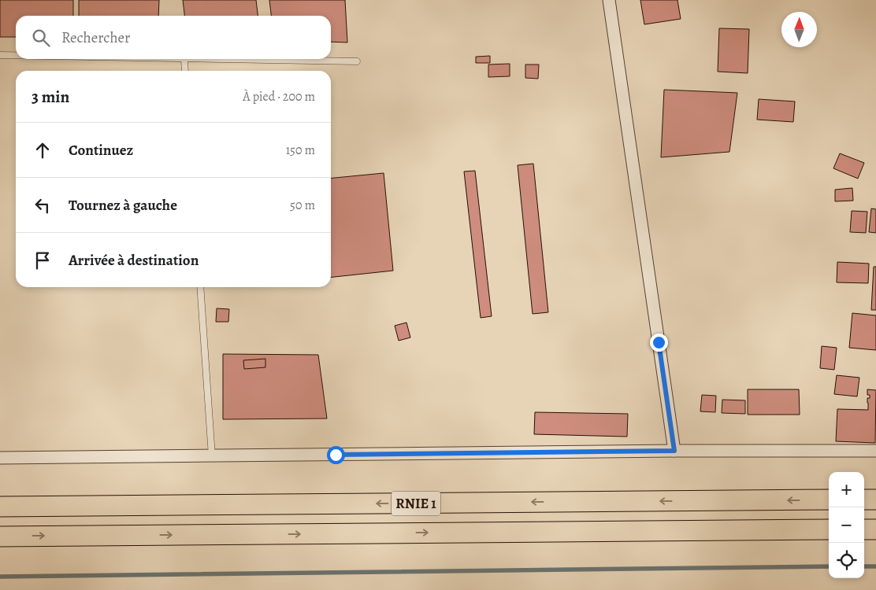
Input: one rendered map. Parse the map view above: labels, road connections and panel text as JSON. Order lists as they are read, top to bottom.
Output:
{
  "streets": {
    "highway": ["RNIE 1"]
  },
  "north": "top",
  "page": {
    "search": "Rechercher",
    "heading": ["3 min", "À pied · 200 m"],
    "list": [
      ["Continuez", "150 m"],
      ["Tournez à gauche", "50 m"],
      "Arrivée à destination"
    ],
    "map_buttons": ["+", "−"]
  }
}
